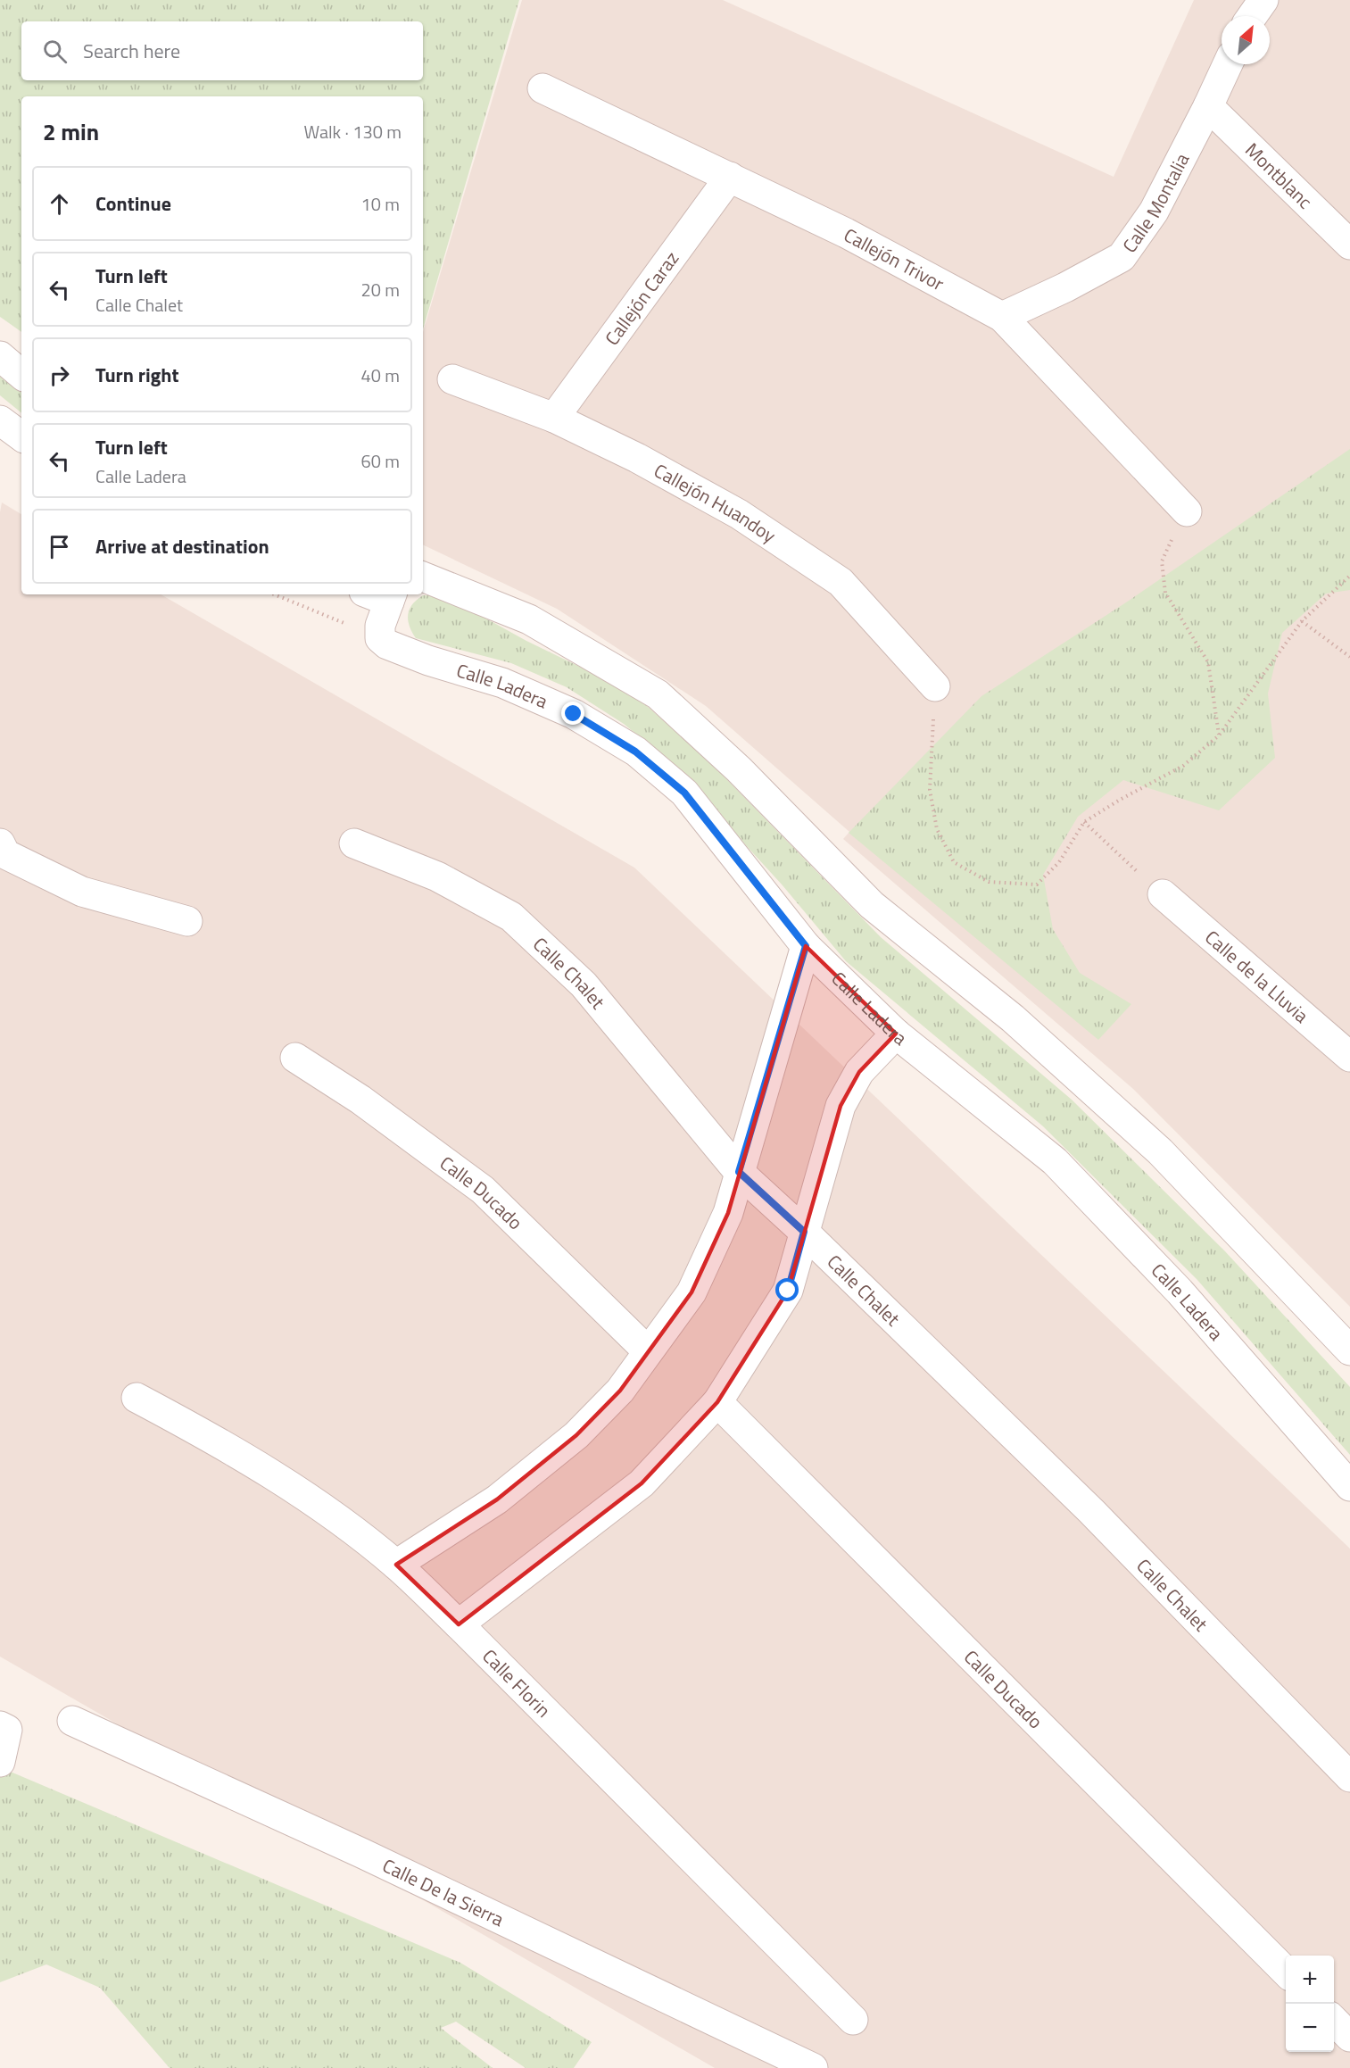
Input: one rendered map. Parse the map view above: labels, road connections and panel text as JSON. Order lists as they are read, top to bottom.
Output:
{
  "streets": {
    "street": [
      "Montblanc",
      "Calle Montalia",
      "Callejón Trivor",
      "Callejón Caraz",
      "Callejón Huandoy",
      "Calle Ladera",
      "Calle Chalet",
      "Calle de la Lluvia",
      "Calle Ducado",
      "Calle Florin",
      "Calle De la Sierra"
    ]
  },
  "crossings": [
    ["Montblanc", "Calle Montalia"],
    ["Calle Montalia", "Callejón Trivor"],
    ["Callejón Trivor", "Callejón Caraz"],
    ["Callejón Caraz", "Callejón Huandoy"]
  ],
  "north": "top right",
  "page": {
    "search": "Search here",
    "heading": ["2 min", "Walk · 130 m"],
    "list": [
      ["Continue", "10 m"],
      ["Turn left", "Calle Chalet", "20 m"],
      ["Turn right", "40 m"],
      ["Turn left", "Calle Ladera", "60 m"],
      "Arrive at destination"
    ],
    "map_buttons": ["+", "−"]
  }
}
